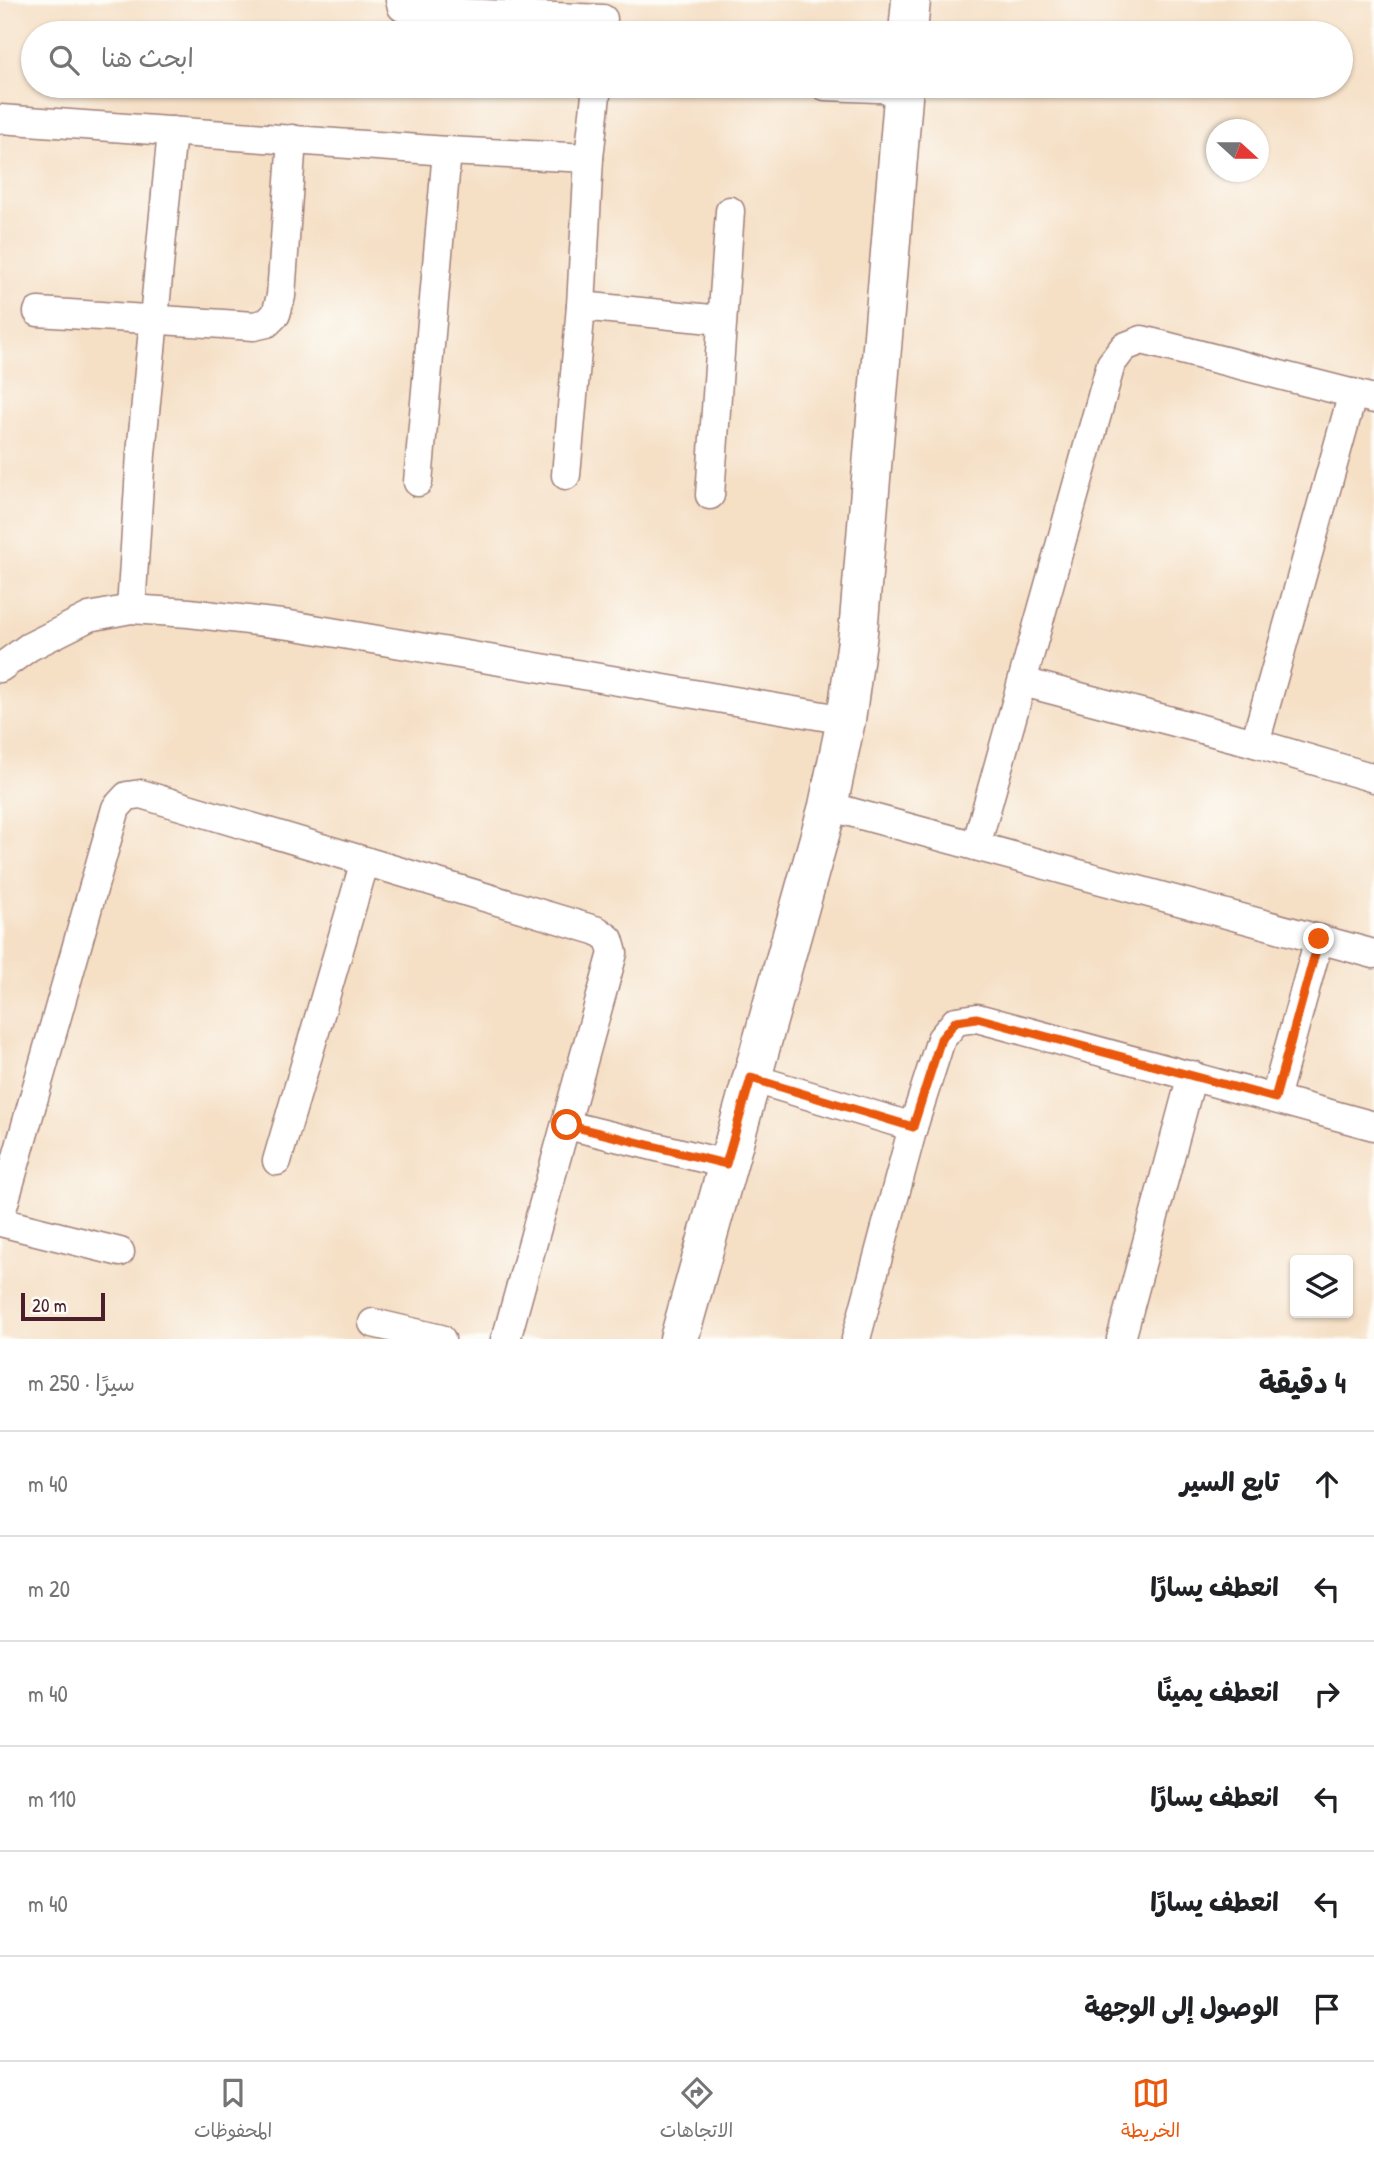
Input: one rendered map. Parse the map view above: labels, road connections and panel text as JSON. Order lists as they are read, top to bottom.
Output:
{
  "scale_bar": "20 m",
  "north": "right",
  "page": {
    "search": "ابحث هنا",
    "scale": "20 m",
    "heading": ["4 دقيقة", "سيرًا · 250 m"],
    "list": [
      ["تابع السير", "40 m"],
      ["انعطف يسارًا", "20 m"],
      ["انعطف يمينًا", "40 m"],
      ["انعطف يسارًا", "110 m"],
      ["انعطف يسارًا", "40 m"],
      "الوصول إلى الوجهة"
    ],
    "nav": ["الخريطة", "الاتجاهات", "المحفوظات"]
  }
}
